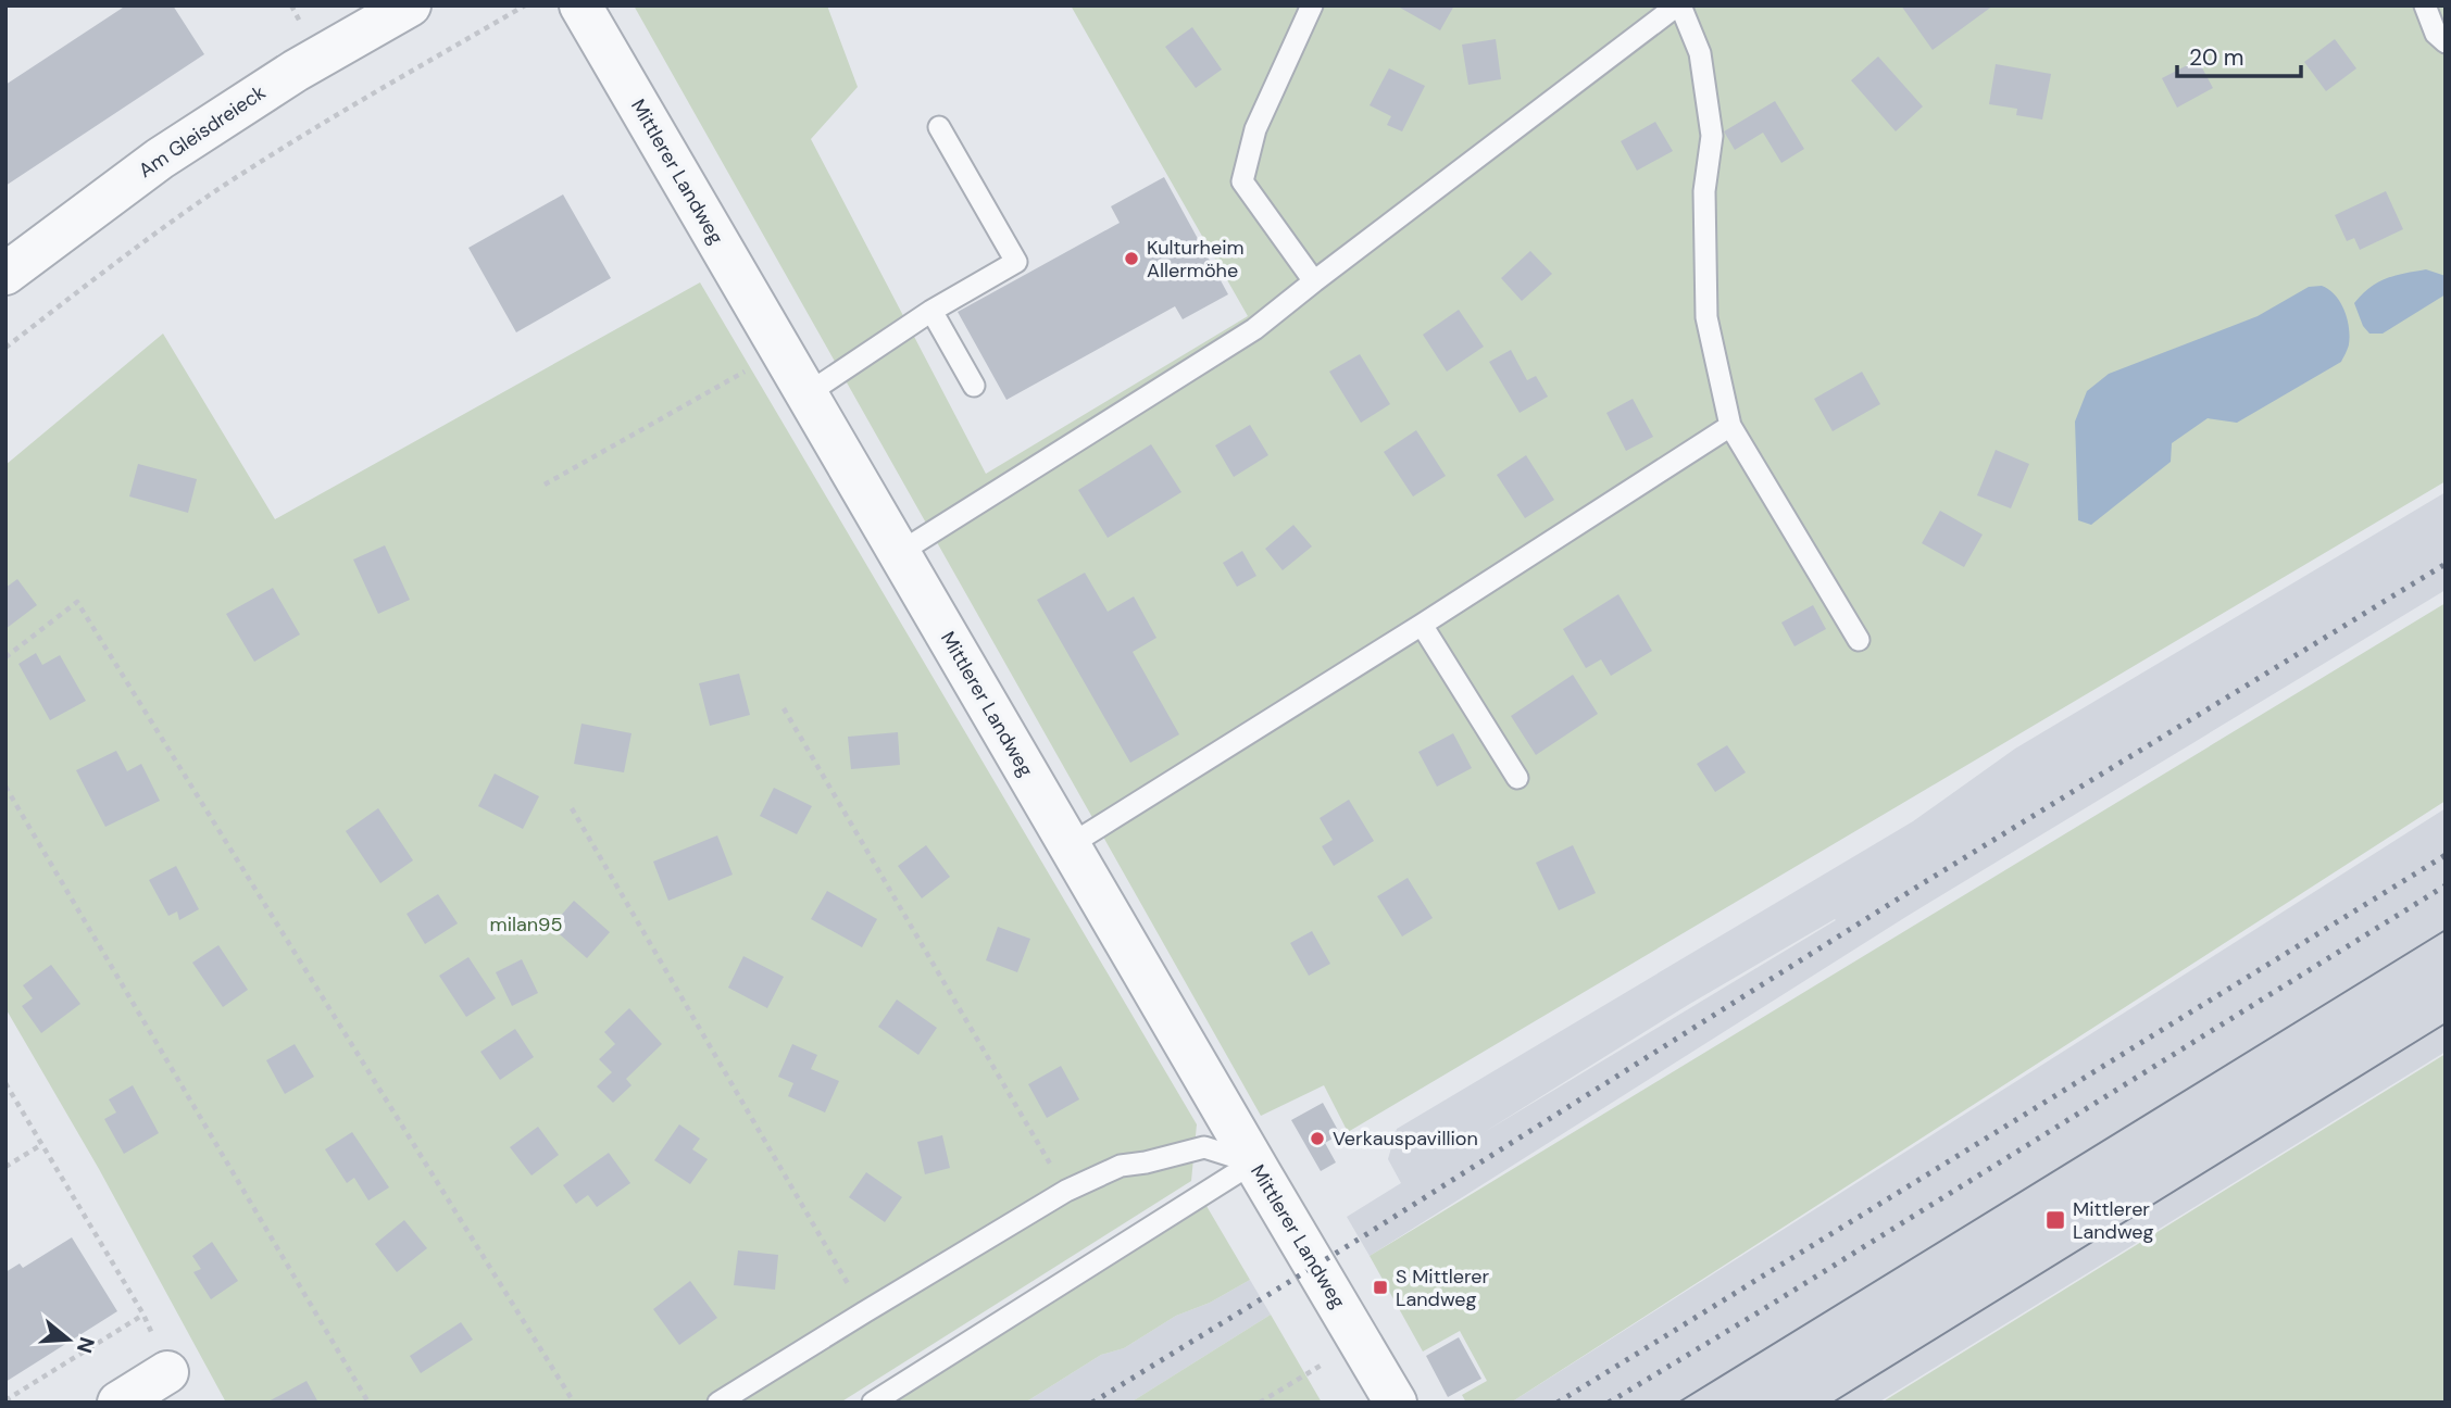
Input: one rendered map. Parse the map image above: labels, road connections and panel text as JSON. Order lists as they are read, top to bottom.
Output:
{
  "streets": {
    "street": ["Am Gleisdreieck", "Mittlerer Landweg"]
  },
  "parks": ["milan95"],
  "places": {
    "other": ["Kulturheim Allermöhe", "Verkauspavillion"],
    "transit": ["Mittlerer Landweg", "S Mittlerer Landweg"]
  },
  "scale_bar": "20 m",
  "north": "right"
}
